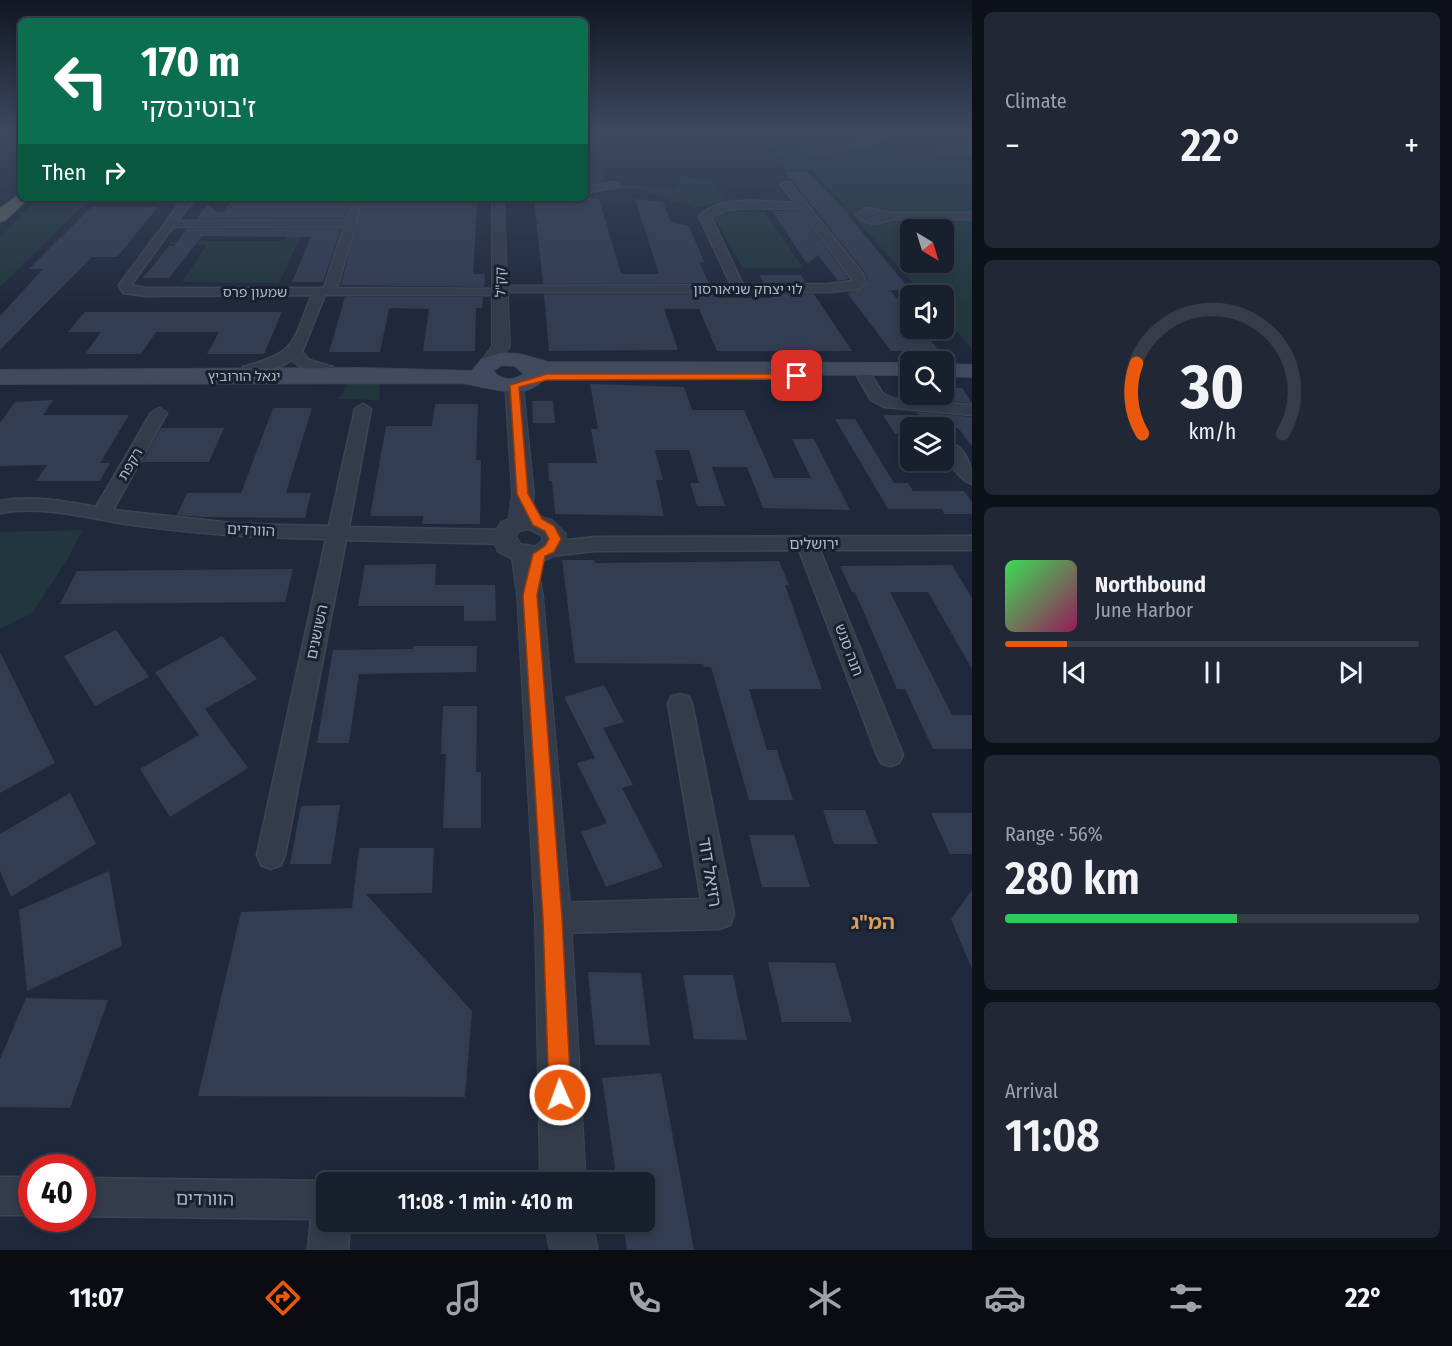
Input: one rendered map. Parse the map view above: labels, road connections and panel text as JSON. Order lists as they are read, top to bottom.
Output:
{
  "streets": {
    "main road": ["יגאל הורוביץ"],
    "street": [
      "קק\"ל",
      "לוי יצחק שניאורסון",
      "שמעון פרס",
      "רקפת",
      "הוורדים",
      "ירושלים",
      "השושנים",
      "חנה סנש",
      "רזיאל דוד"
    ]
  },
  "crossings": [
    ["קק\"ל", "לוי יצחק שניאורסון"],
    ["קק\"ל", "שמעון פרס"],
    ["קק\"ל", "יגאל הורוביץ"],
    ["לוי יצחק שניאורסון", "שמעון פרס"],
    ["רקפת", "הוורדים"],
    ["הוורדים", "ירושלים"],
    ["הוורדים", "השושנים"],
    ["ירושלים", "חנה סנש"]
  ],
  "districts": ["המ\"ג"],
  "north": "bottom right",
  "page": {
    "tile": [
      "Climate",
      ["Range · 56%", "280 km"],
      ["Arrival", "11:08"]
    ],
    "turn": ["170 m", "ז'בוטינסקי"],
    "heat": ["−", "22°", "+"],
    "then": "Then",
    "song": ["Northbound", "June Harbor"],
    "limit": "40",
    "trip": "11:08 · 1 min · 410 m",
    "tabs": ["11:07", "22°"],
    "gauge": ["30", "km/h"]
  }
}
